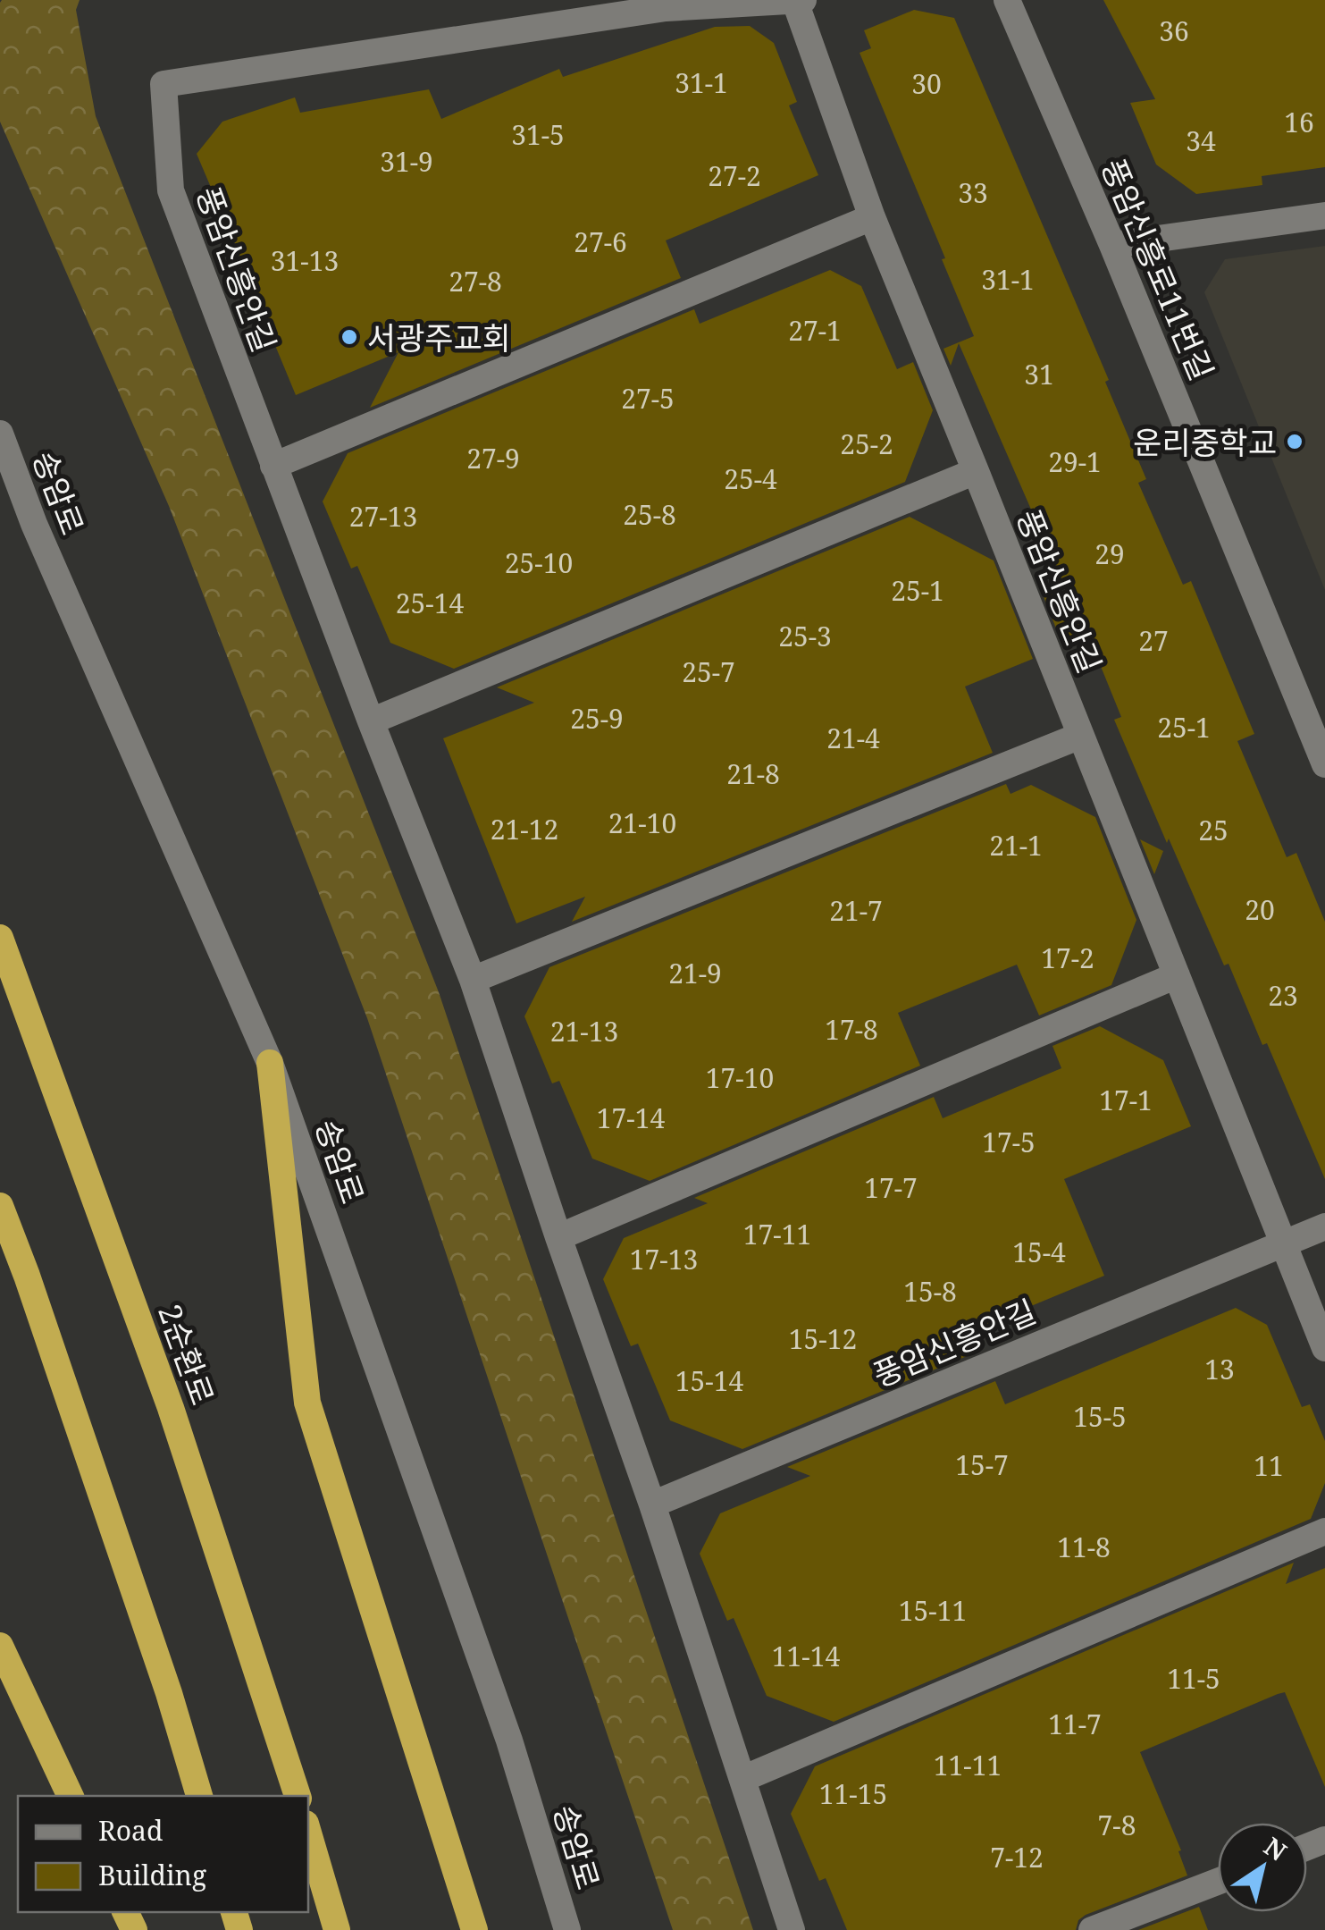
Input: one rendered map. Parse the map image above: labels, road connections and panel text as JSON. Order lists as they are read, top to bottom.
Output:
{
  "streets": {
    "highway": ["2순환로"],
    "street": ["풍암신흥안길", "풍암신흥로11번길", "송암로"]
  },
  "places": ["서광주교회", "운리중학교"],
  "house_numbers": [
    "36",
    "31-1",
    "30",
    "16",
    "31-5",
    "34",
    "31-9",
    "27-2",
    "33",
    "27-6",
    "31-13",
    "31-1",
    "27-8",
    "27-1",
    "31",
    "27-5",
    "25-2",
    "27-9",
    "29-1",
    "25-4",
    "25-8",
    "27-13",
    "29",
    "25-10",
    "25-1",
    "25-14",
    "25-3",
    "27",
    "25-7",
    "25-9",
    "25-1",
    "21-4",
    "21-8",
    "21-10",
    "21-12",
    "25",
    "21-1",
    "20",
    "21-7",
    "17-2",
    "21-9",
    "23",
    "17-8",
    "21-13",
    "17-10",
    "17-1",
    "17-14",
    "17-5",
    "17-7",
    "17-11",
    "15-4",
    "17-13",
    "15-8",
    "15-12",
    "13",
    "15-14",
    "15-5",
    "15-7",
    "11",
    "11-8",
    "15-11",
    "11-14",
    "11-5",
    "11-7",
    "11-11",
    "11-15",
    "7-8",
    "7-12"
  ],
  "legend": ["Road", "Building"],
  "north": "top right"
}
